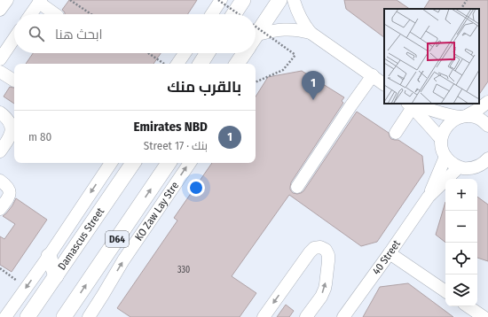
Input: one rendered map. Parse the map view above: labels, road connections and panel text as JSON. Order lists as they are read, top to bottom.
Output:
{
  "streets": {
    "main road": ["Damascus Street", "D64"],
    "street": ["KO Zaw Lay Stre", "40 Street"]
  },
  "house_numbers": ["330"],
  "page": {
    "search": "ابحث هنا",
    "heading": "بالقرب منك",
    "pins": "1",
    "list": [
      {
        "mark": "1",
        "name": "Emirates NBD",
        "note": "بنك · 17 Street",
        "value": "80 m"
      }
    ],
    "map_buttons": ["+", "−"]
  }
}
